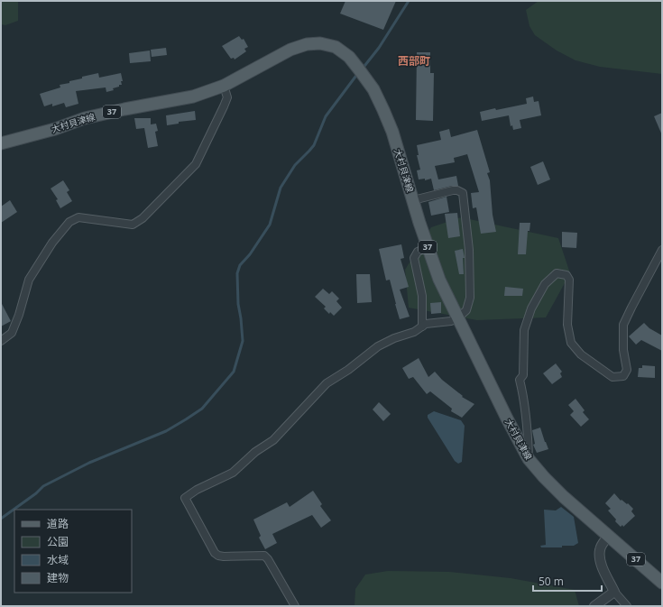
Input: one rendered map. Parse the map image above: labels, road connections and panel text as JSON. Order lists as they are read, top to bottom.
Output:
{
  "streets": {
    "main road": ["37", "大村貝津線"]
  },
  "districts": ["西部町"],
  "legend": [
    "道路",
    "公園",
    "水域",
    "建物"
  ],
  "scale_bar": "50 m"
}
